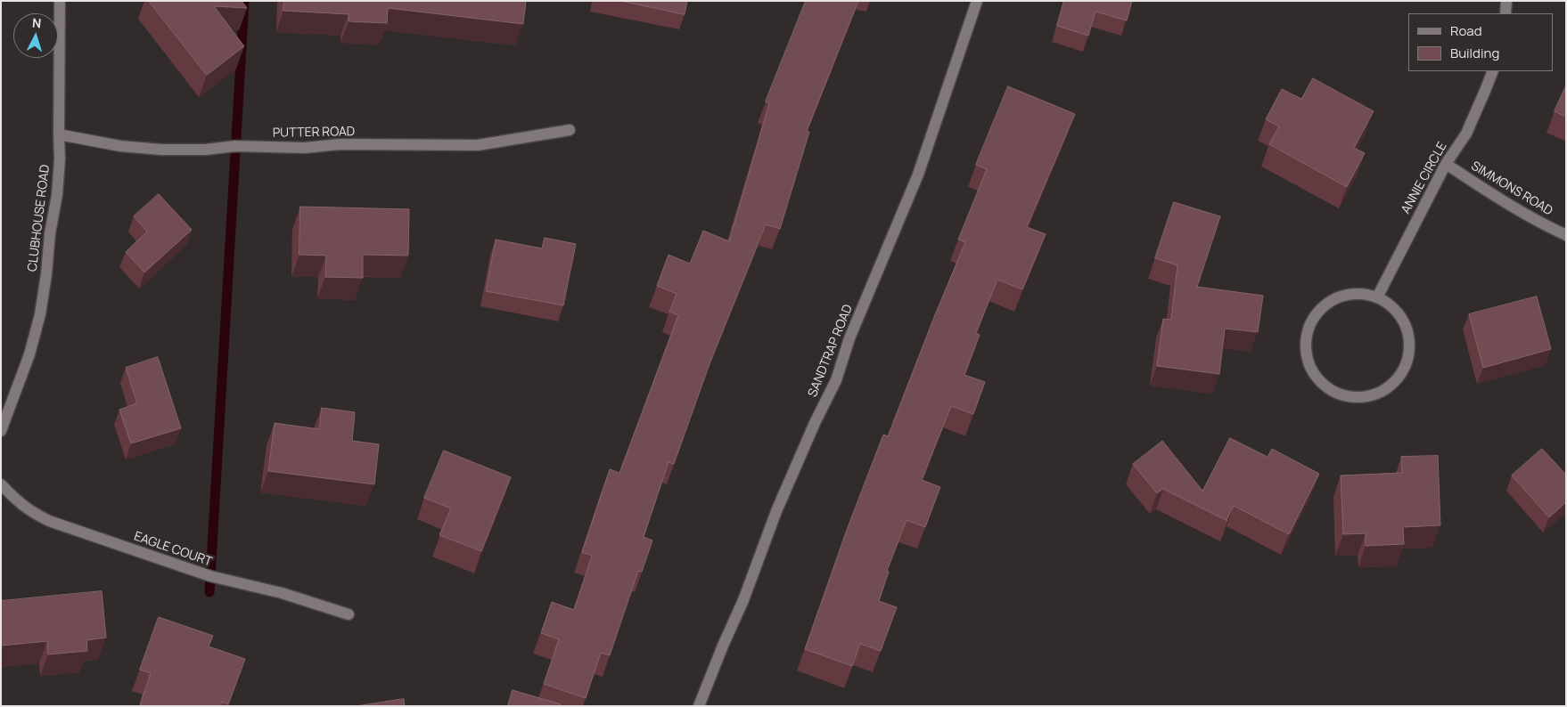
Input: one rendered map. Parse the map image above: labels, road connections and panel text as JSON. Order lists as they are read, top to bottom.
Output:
{
  "streets": {
    "street": [
      "PUTTER ROAD",
      "ANNIE CIRCLE",
      "SIMMONS ROAD",
      "CLUBHOUSE ROAD",
      "SANDTRAP ROAD",
      "EAGLE COURT"
    ]
  },
  "crossings": [
    ["PUTTER ROAD", "CLUBHOUSE ROAD"],
    ["ANNIE CIRCLE", "SIMMONS ROAD"]
  ],
  "legend": ["Road", "Building"],
  "north": "top"
}
